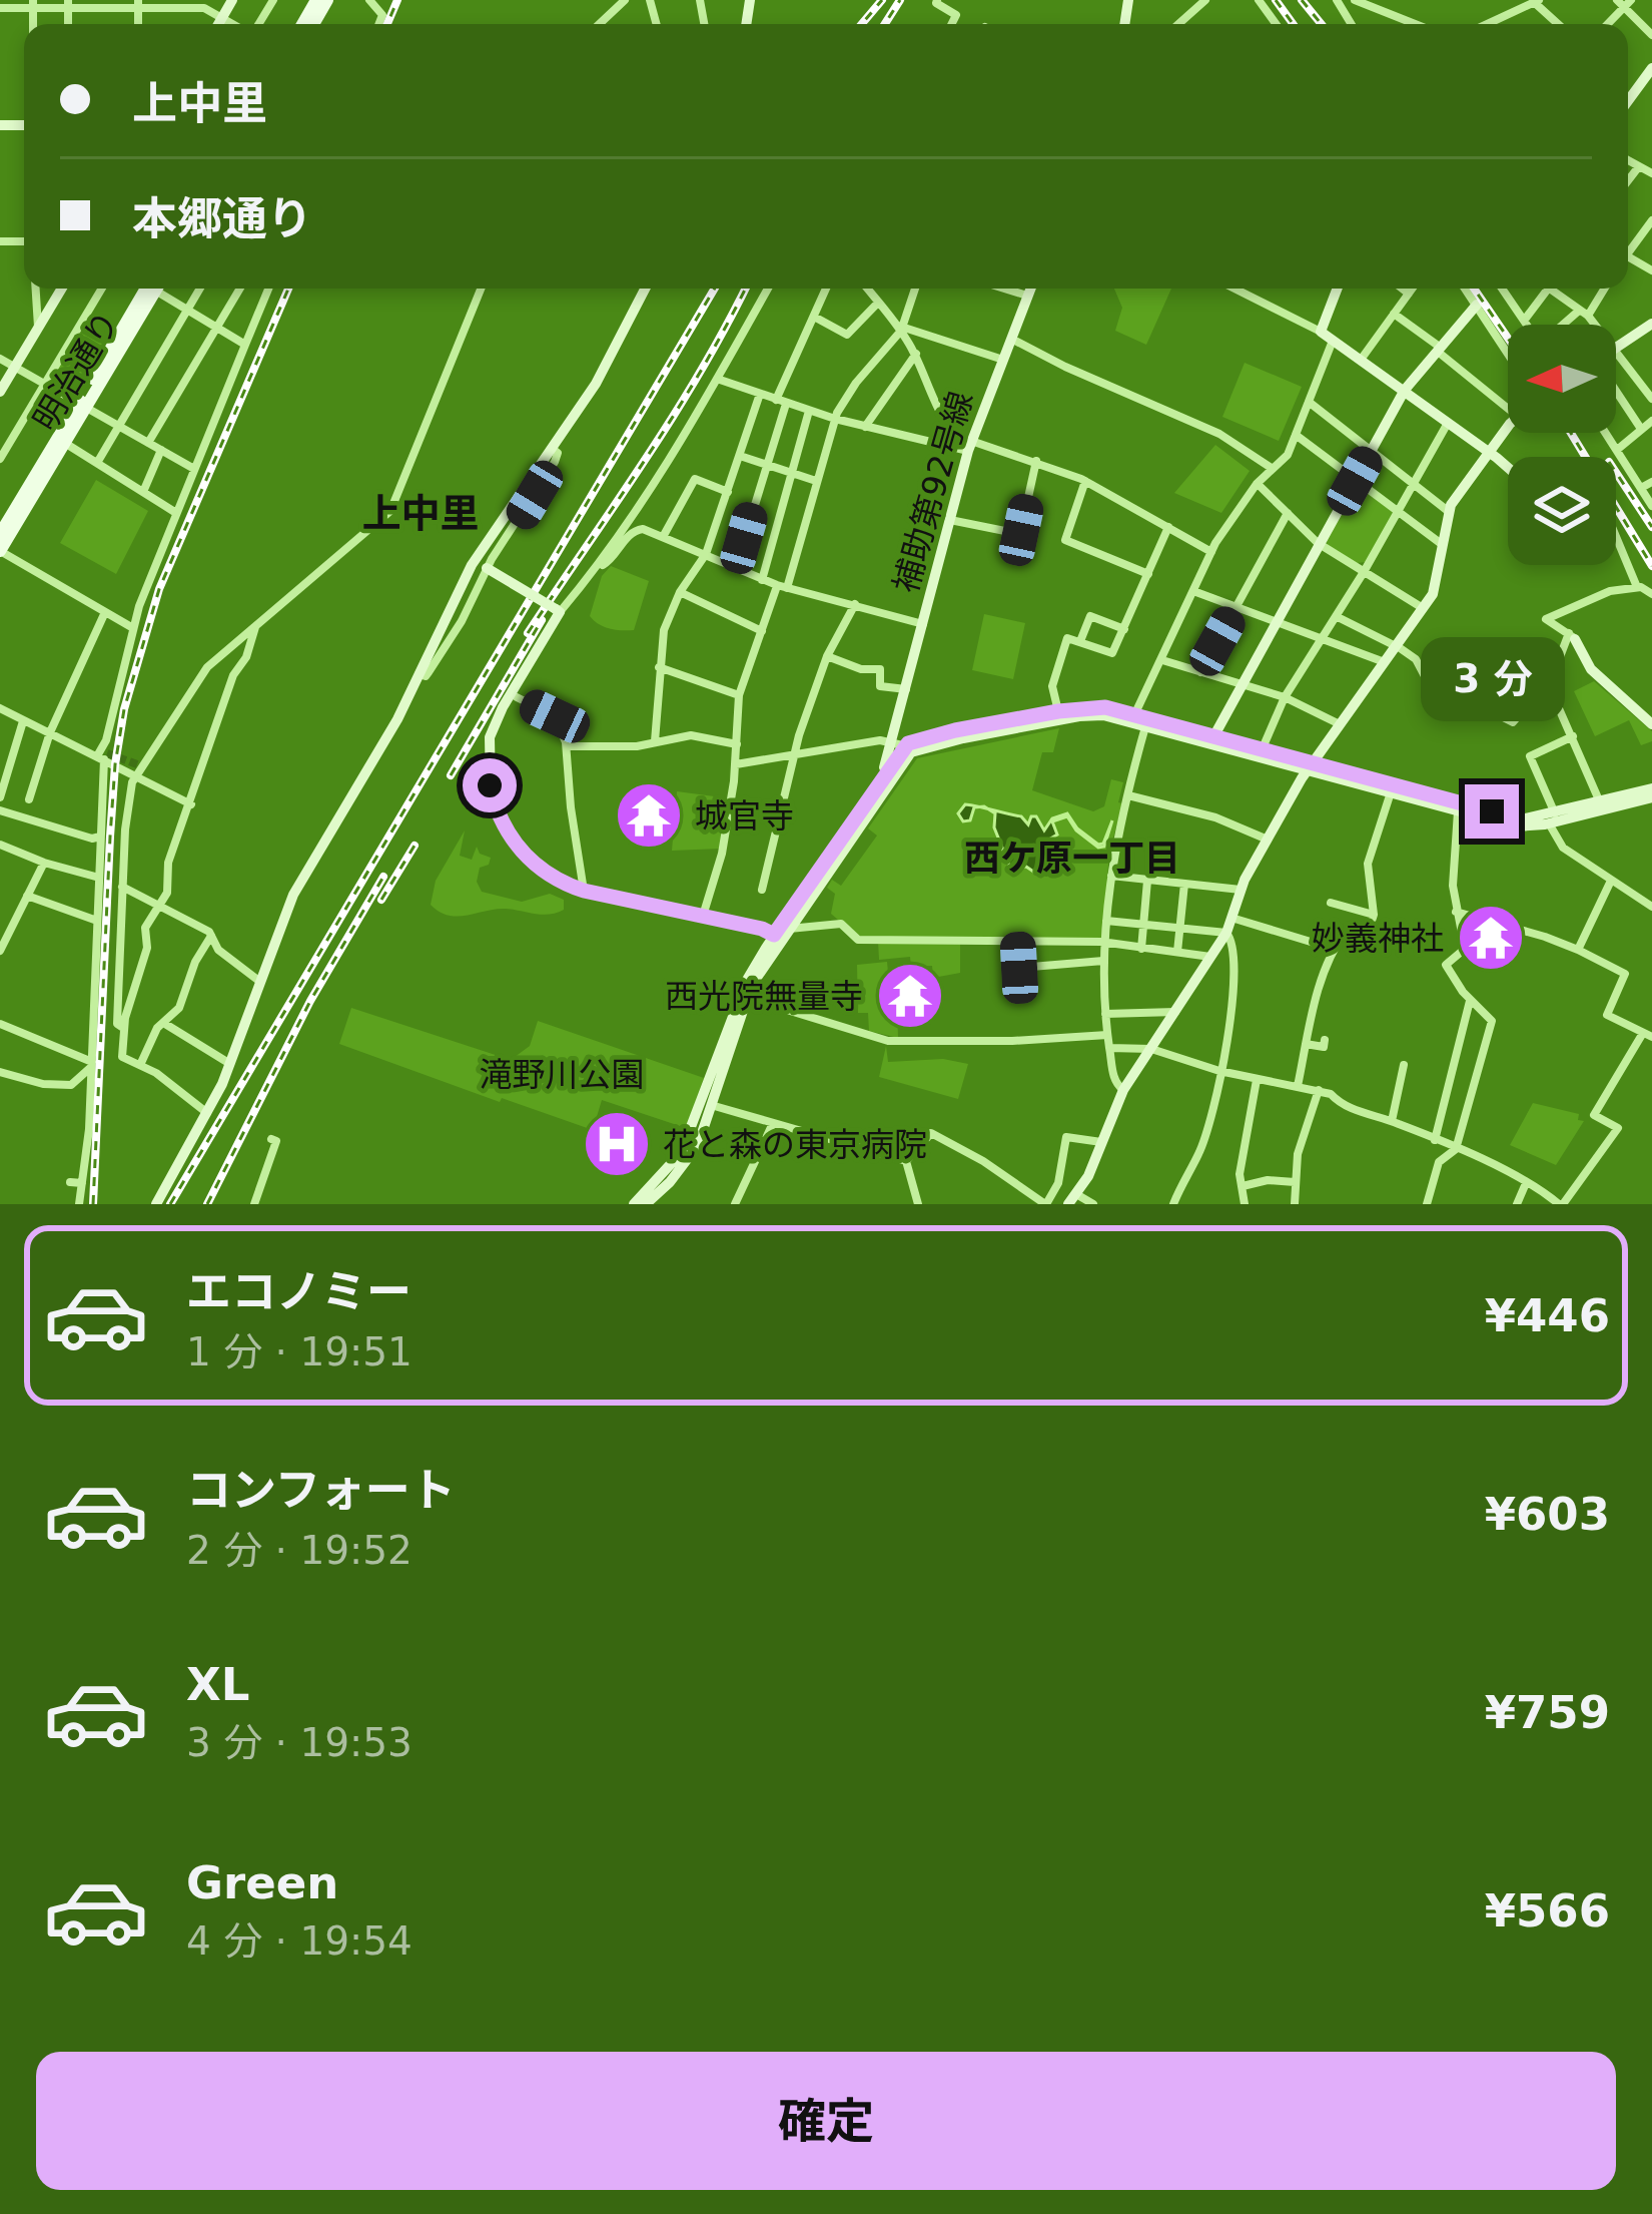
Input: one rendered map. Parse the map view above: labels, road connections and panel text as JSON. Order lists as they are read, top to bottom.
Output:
{
  "streets": {
    "main road": ["明治通り"],
    "street": ["補助第92号線"]
  },
  "districts": ["上中里", "西ケ原一丁目"],
  "parks": ["滝野川公園"],
  "places": {
    "temple": ["城官寺", "妙義神社", "西光院無量寺"],
    "hospital": ["花と森の東京病院"]
  },
  "north": "left",
  "page": {
    "banner": ["上中里", "本郷通り"],
    "bubble": "3 分",
    "list": [
      {
        "name": "エコノミー",
        "note": "1 分 · 19:51",
        "value": "¥446"
      },
      {
        "name": "コンフォート",
        "note": "2 分 · 19:52",
        "value": "¥603"
      },
      {
        "name": "XL",
        "note": "3 分 · 19:53",
        "value": "¥759"
      },
      {
        "name": "Green",
        "note": "4 分 · 19:54",
        "value": "¥566"
      }
    ],
    "buttons": "確定"
  }
}
